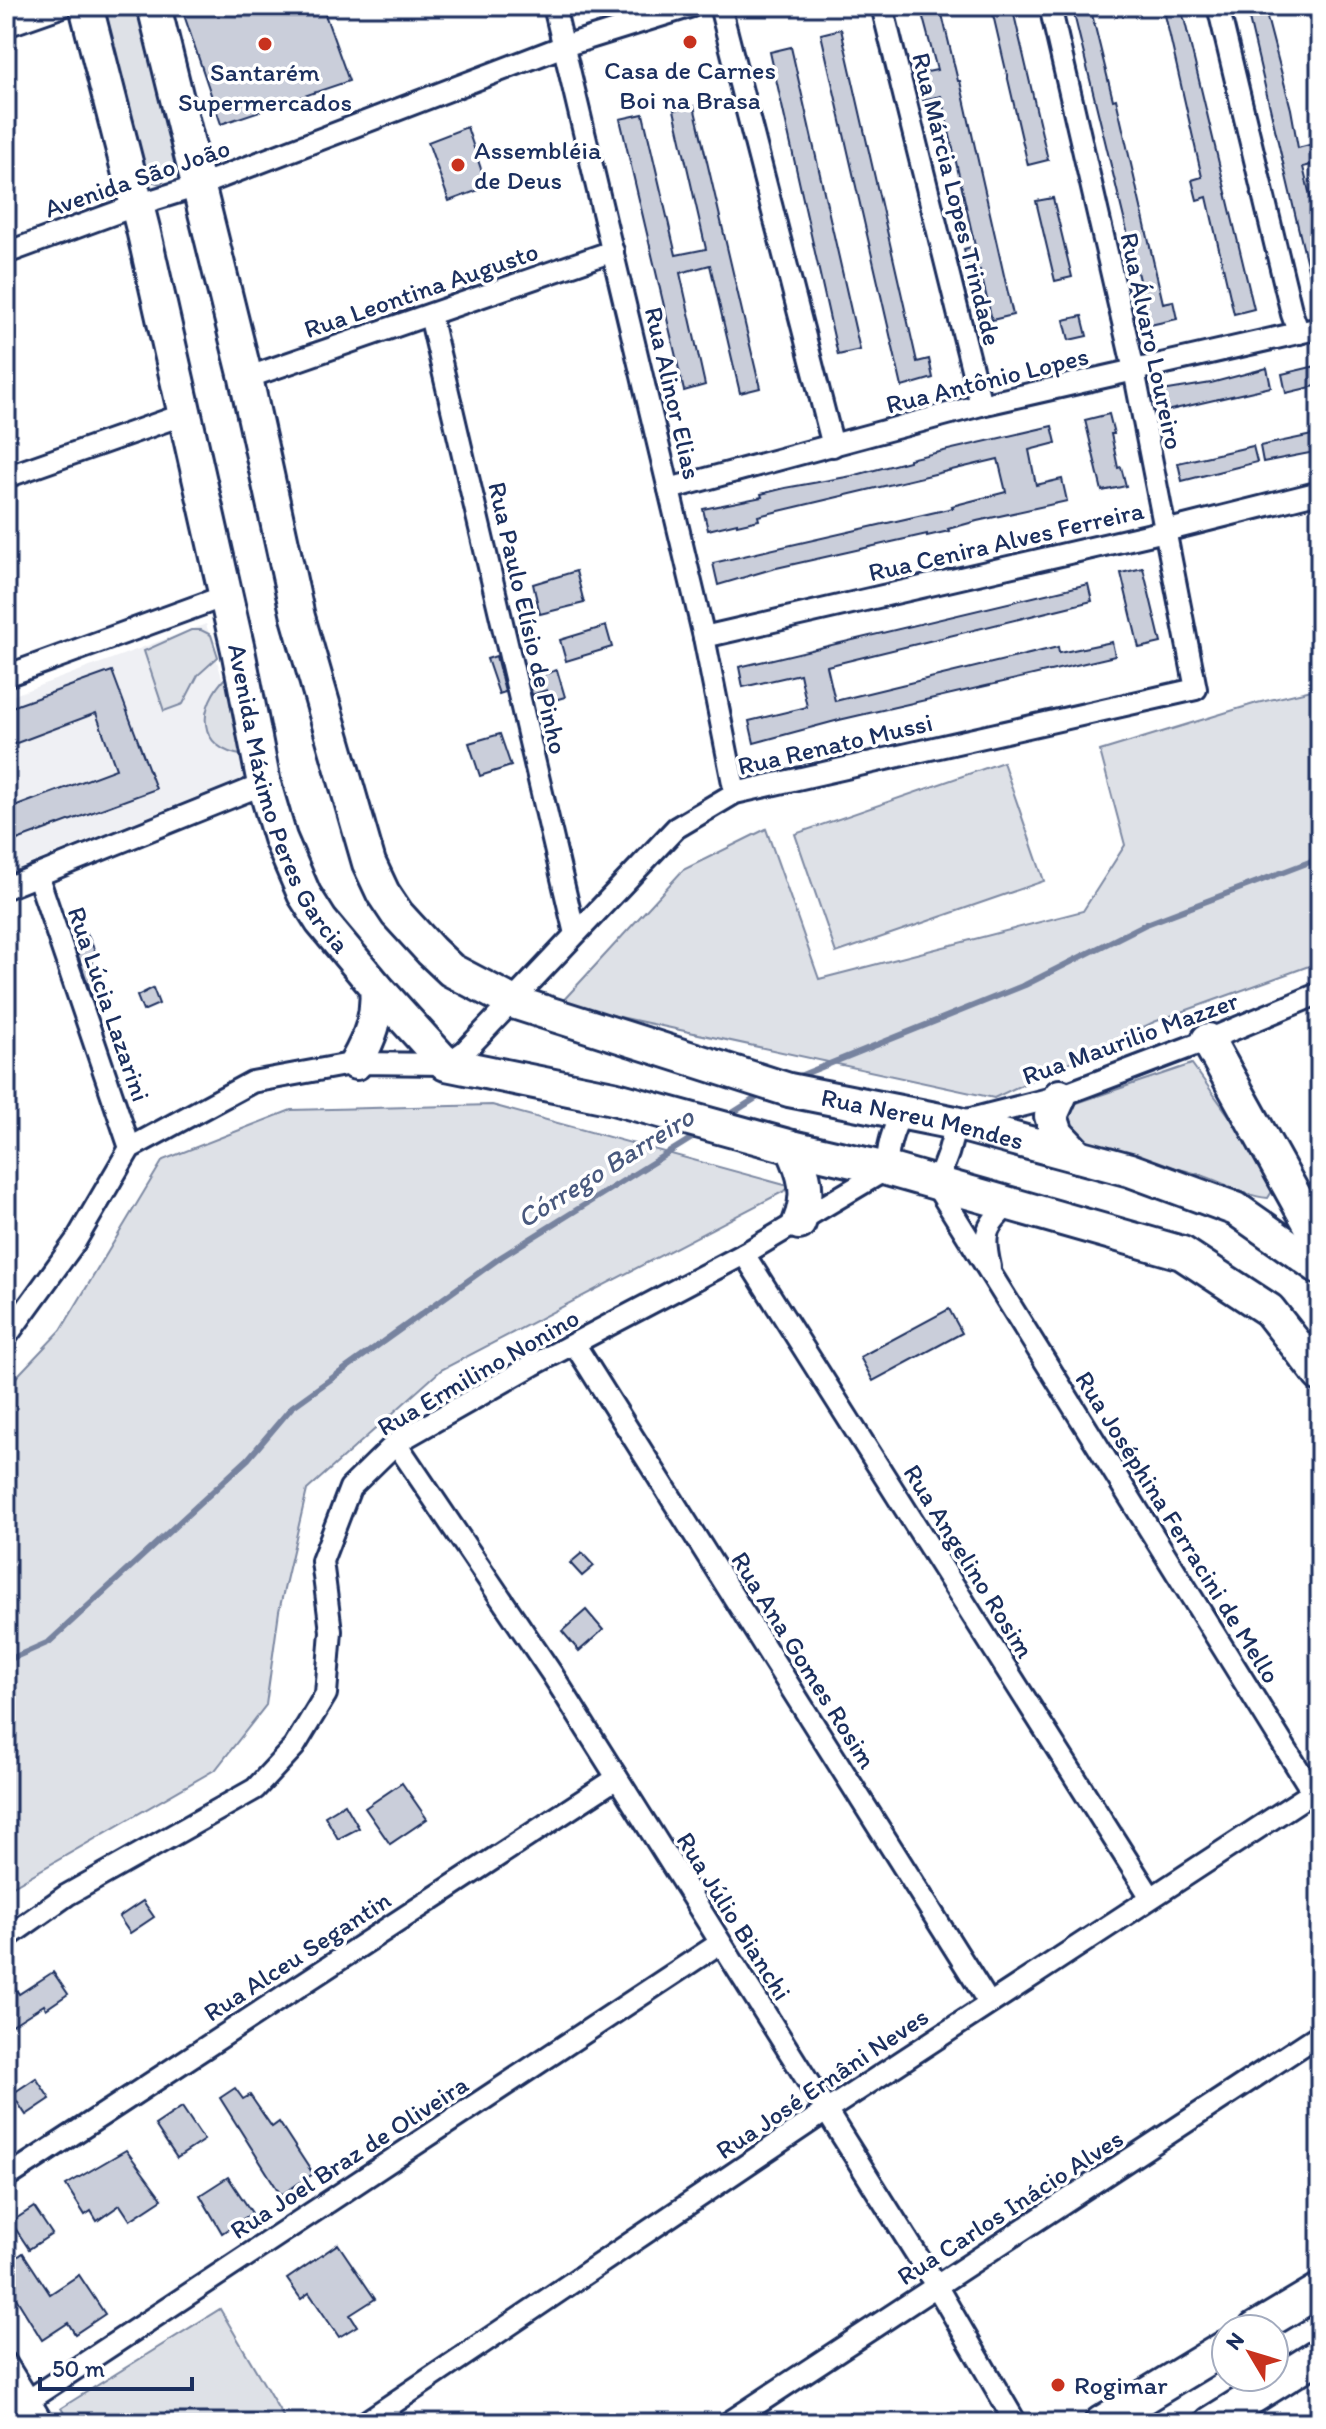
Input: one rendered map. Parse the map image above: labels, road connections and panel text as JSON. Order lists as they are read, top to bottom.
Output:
{
  "streets": {
    "main road": ["Avenida Máximo Peres Garcia", "Rua Nereu Mendes"],
    "street": [
      "Avenida São João",
      "Rua Márcia Lopes Trindade",
      "Rua Leontina Augusto",
      "Rua Álvaro Loureiro",
      "Rua Antônio Lopes",
      "Rua Alinor Elias",
      "Rua Cenira Alves Ferreira",
      "Rua Paulo Elísio de Pinho",
      "Rua Renato Mussi",
      "Rua Lúcia Lazarini",
      "Rua Maurilio Mazzer",
      "Rua Ermilino Nonino",
      "Rua Joséphina Ferracini de Mello",
      "Rua Angelino Rosim",
      "Rua Ana Gomes Rosim",
      "Rua Júlio Bianchi",
      "Rua Alceu Segantin",
      "Rua José Ernâni Neves",
      "Rua Joel Braz de Oliveira",
      "Rua Carlos Inácio Alves"
    ]
  },
  "crossings": [
    ["Avenida São João", "Rua Alinor Elias"],
    ["Avenida São João", "Avenida Máximo Peres Garcia"],
    ["Rua Márcia Lopes Trindade", "Rua Antônio Lopes"],
    ["Rua Leontina Augusto", "Rua Alinor Elias"],
    ["Rua Leontina Augusto", "Rua Paulo Elísio de Pinho"],
    ["Rua Leontina Augusto", "Avenida Máximo Peres Garcia"],
    ["Rua Álvaro Loureiro", "Rua Antônio Lopes"],
    ["Rua Álvaro Loureiro", "Rua Cenira Alves Ferreira"],
    ["Rua Álvaro Loureiro", "Rua Renato Mussi"],
    ["Rua Antônio Lopes", "Rua Alinor Elias"],
    ["Rua Alinor Elias", "Rua Cenira Alves Ferreira"],
    ["Rua Alinor Elias", "Rua Renato Mussi"],
    ["Rua Paulo Elísio de Pinho", "Rua Renato Mussi"],
    ["Rua Renato Mussi", "Avenida Máximo Peres Garcia"],
    ["Rua Renato Mussi", "Rua Nereu Mendes"],
    ["Avenida Máximo Peres Garcia", "Rua Nereu Mendes"],
    ["Rua Maurilio Mazzer", "Rua Nereu Mendes"],
    ["Rua Ermilino Nonino", "Rua Angelino Rosim"],
    ["Rua Ermilino Nonino", "Rua Ana Gomes Rosim"],
    ["Rua Ermilino Nonino", "Rua Júlio Bianchi"],
    ["Rua Joséphina Ferracini de Mello", "Rua José Ernâni Neves"],
    ["Rua Angelino Rosim", "Rua José Ernâni Neves"],
    ["Rua Ana Gomes Rosim", "Rua José Ernâni Neves"],
    ["Rua Júlio Bianchi", "Rua Alceu Segantin"],
    ["Rua Júlio Bianchi", "Rua José Ernâni Neves"],
    ["Rua Júlio Bianchi", "Rua Joel Braz de Oliveira"],
    ["Rua Júlio Bianchi", "Rua Carlos Inácio Alves"]
  ],
  "water": ["Córrego Barreiro"],
  "places": [
    "Casa de Carnes Boi na Brasa",
    "Santarém Supermercados",
    "Assembléia de Deus",
    "Rogimar"
  ],
  "scale_bar": "50 m",
  "north": "top left"
}
